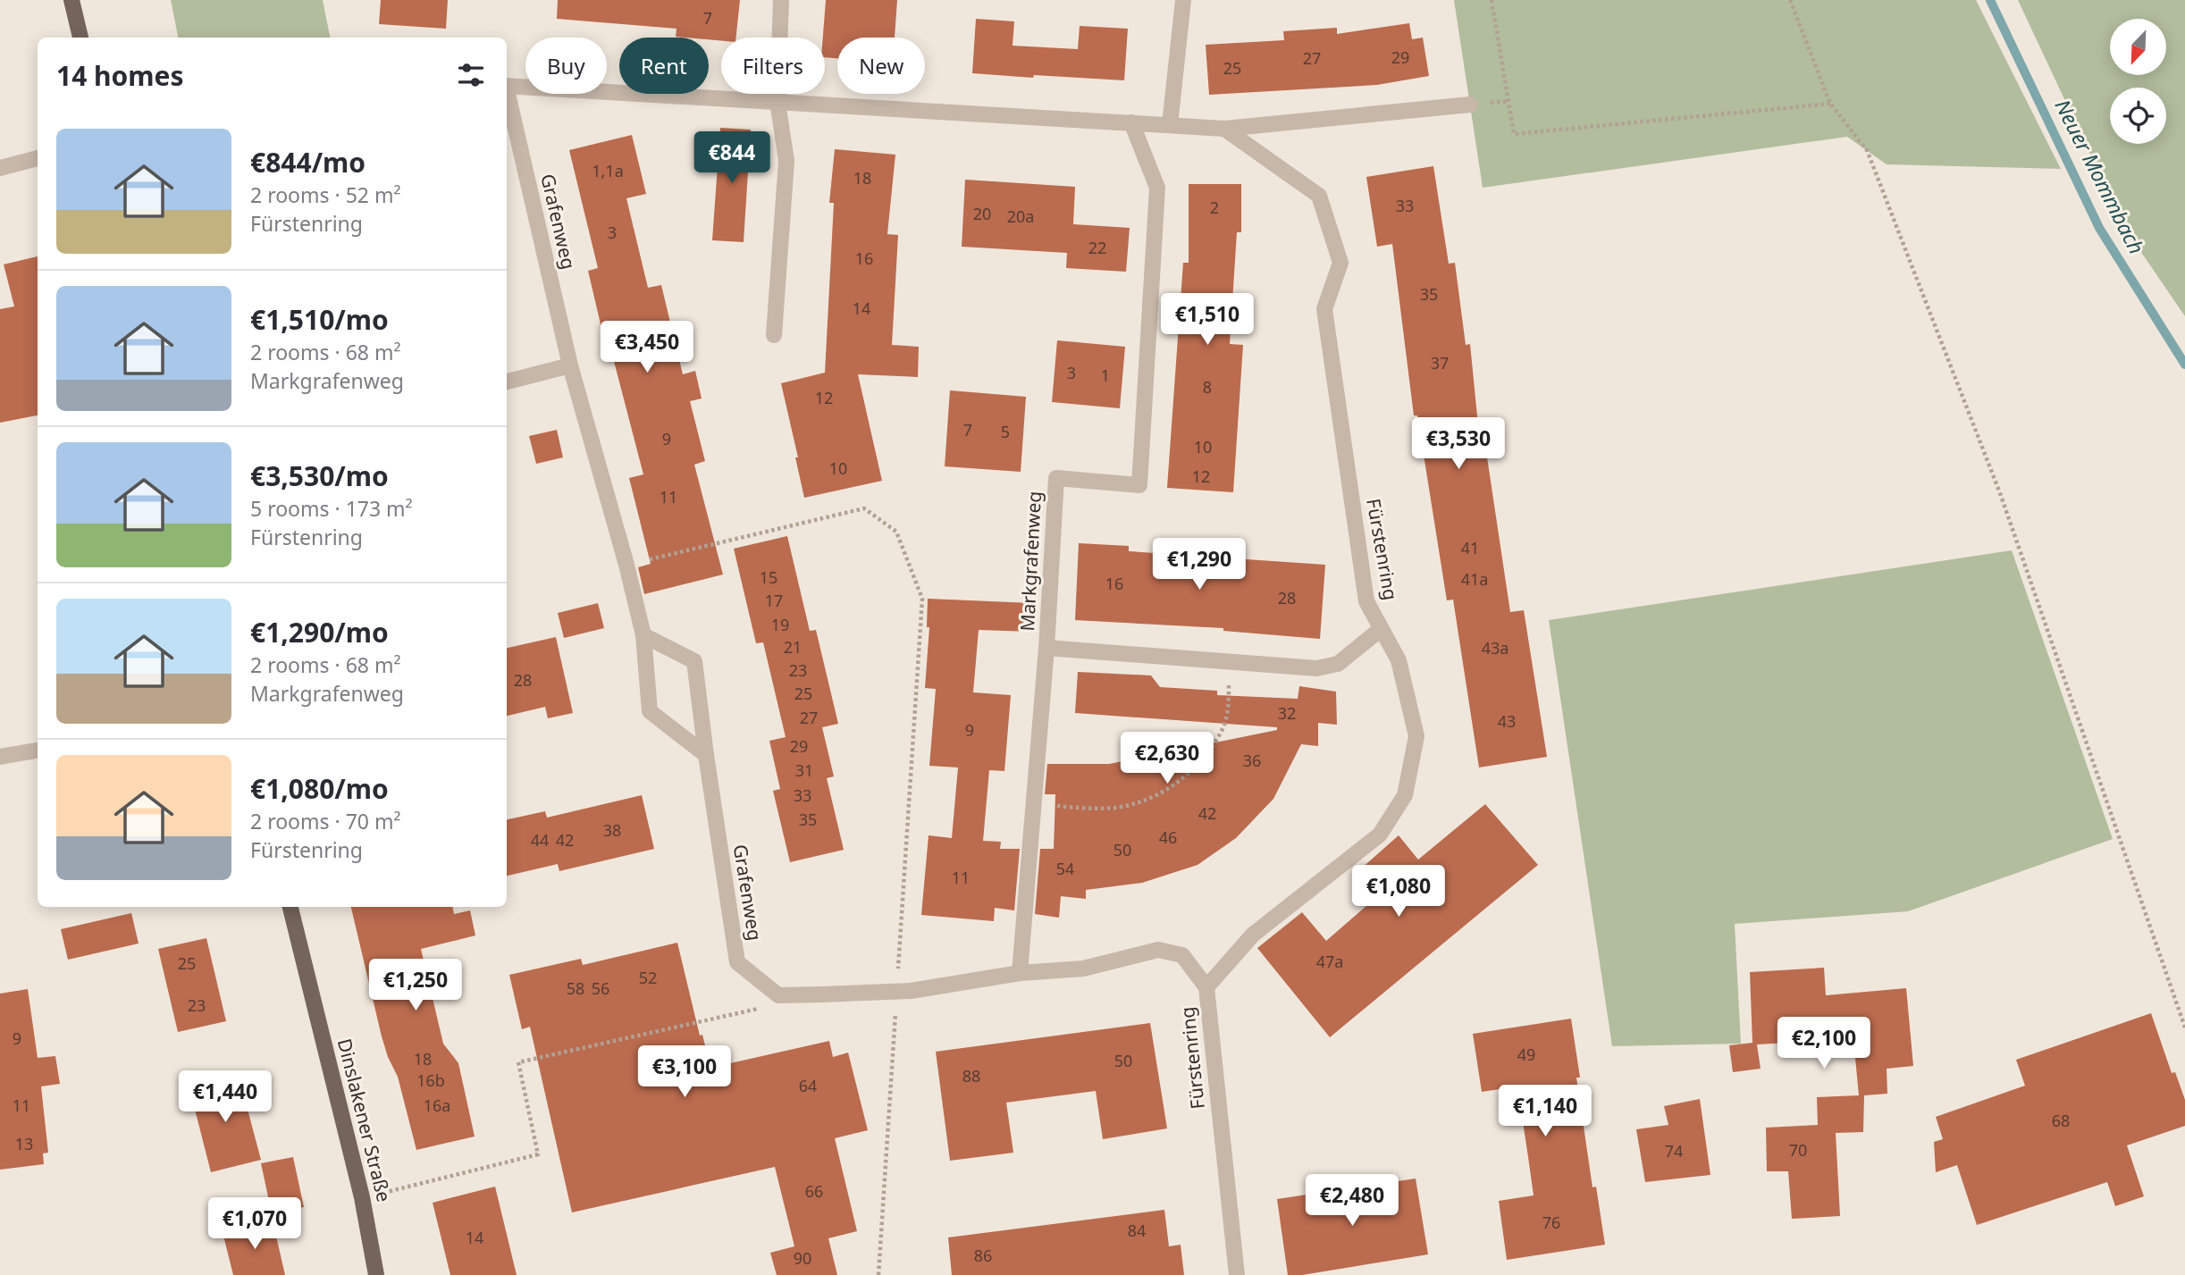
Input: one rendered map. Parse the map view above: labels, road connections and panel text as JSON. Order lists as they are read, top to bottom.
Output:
{
  "streets": {
    "main road": ["Dinslakener Straße"],
    "street": ["Grafenweg", "Fürstenring", "Markgrafenweg"]
  },
  "crossings": [
    ["Grafenweg", "Fürstenring"],
    ["Grafenweg", "Markgrafenweg"],
    ["Fürstenring", "Markgrafenweg"]
  ],
  "water": ["Neuer Mommbach"],
  "house_numbers": [
    "7",
    "29",
    "27",
    "25",
    "1,1a",
    "18",
    "33",
    "2",
    "20",
    "20a",
    "3",
    "22",
    "16",
    "35",
    "14",
    "37",
    "3",
    "1",
    "8",
    "12",
    "7",
    "5",
    "9",
    "10",
    "10",
    "12",
    "11",
    "41",
    "15",
    "41a",
    "16",
    "28",
    "17",
    "19",
    "21",
    "43a",
    "23",
    "28",
    "25",
    "32",
    "27",
    "43",
    "9",
    "29",
    "36",
    "31",
    "33",
    "42",
    "35",
    "38",
    "46",
    "44",
    "42",
    "50",
    "54",
    "11",
    "47a",
    "25",
    "52",
    "58",
    "56",
    "23",
    "9",
    "49",
    "18",
    "50",
    "88",
    "16b",
    "64",
    "11",
    "16a",
    "68",
    "13",
    "70",
    "74",
    "66",
    "76",
    "84",
    "14",
    "86",
    "90"
  ],
  "north": "bottom left",
  "page": {
    "chip": [
      "Buy",
      "Rent",
      "Filters",
      "New"
    ],
    "heading": "14 homes",
    "list": [
      {
        "name": "€844/mo",
        "note": "2 rooms · 52 m² · Fürstenring"
      },
      {
        "name": "€1,510/mo",
        "note": "2 rooms · 68 m² · Markgrafenweg"
      },
      {
        "name": "€3,530/mo",
        "note": "5 rooms · 173 m² · Fürstenring"
      },
      {
        "name": "€1,290/mo",
        "note": "2 rooms · 68 m² · Markgrafenweg"
      },
      {
        "name": "€1,080/mo",
        "note": "2 rooms · 70 m² · Fürstenring"
      }
    ],
    "price": [
      "€844",
      "€1,510",
      "€3,450",
      "€3,530",
      "€1,290",
      "€2,630",
      "€1,080",
      "€1,250",
      "€2,100",
      "€3,100",
      "€1,440",
      "€1,140",
      "€2,480",
      "€1,070"
    ]
  }
}
